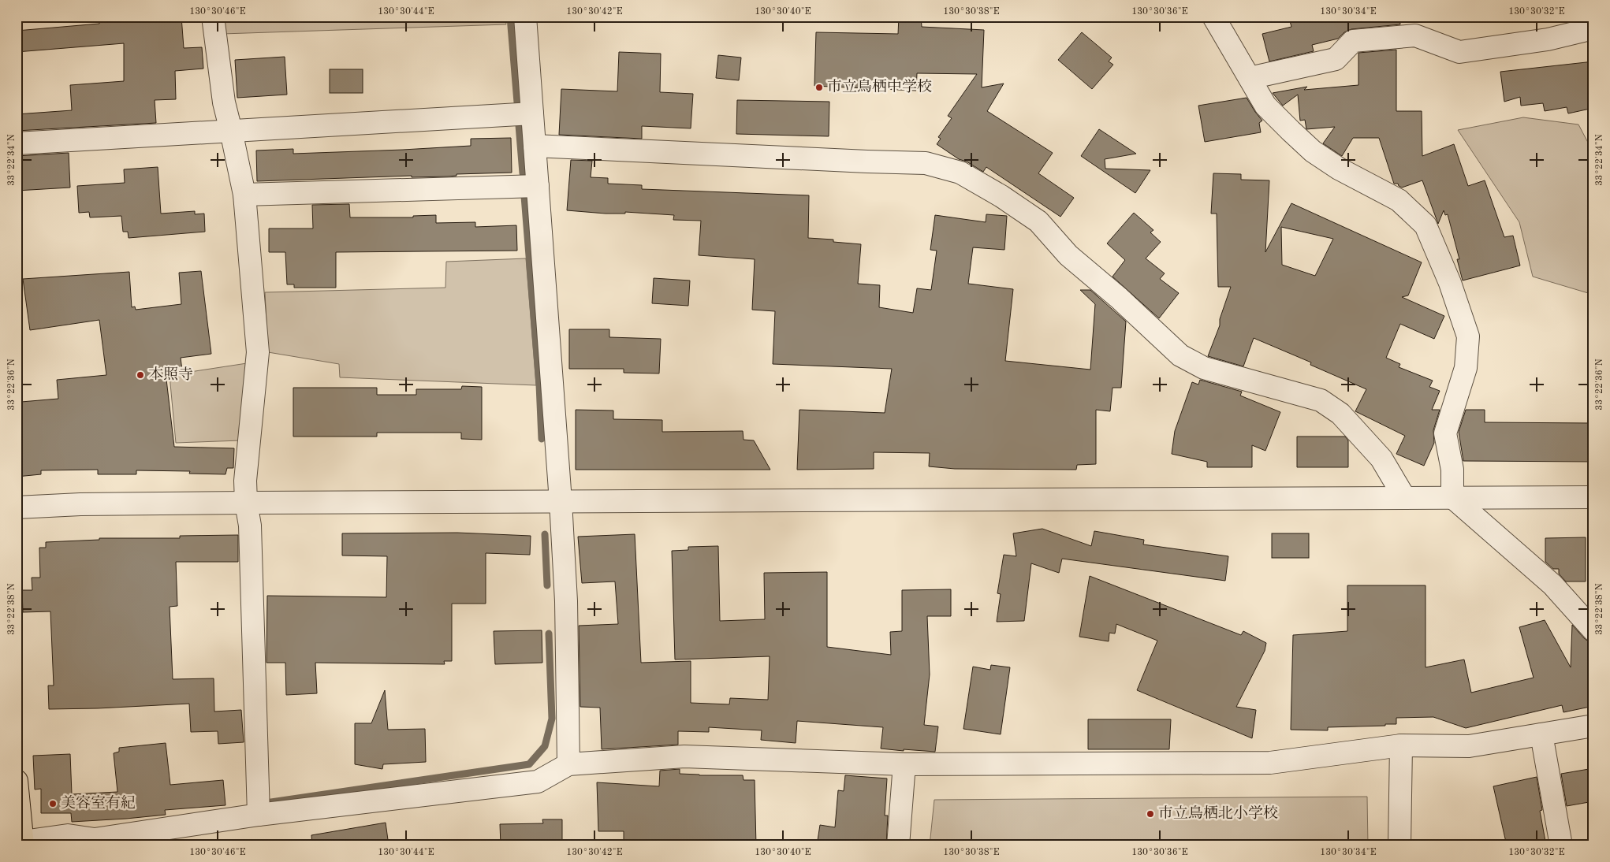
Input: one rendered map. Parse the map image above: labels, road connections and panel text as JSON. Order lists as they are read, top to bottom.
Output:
{
  "places": [
    "市立鳥栖中学校",
    "本照寺",
    "美容室有紀",
    "市立鳥栖北小学校"
  ],
  "coordinates": [
    "130°30'46\"E",
    "130°30'44\"E",
    "130°30'42\"E",
    "130°30'40\"E",
    "130°30'38\"E",
    "130°30'36\"E",
    "130°30'34\"E",
    "130°30'32\"E",
    "33°22'34\"N",
    "33°22'36\"N",
    "33°22'38\"N"
  ]
}
